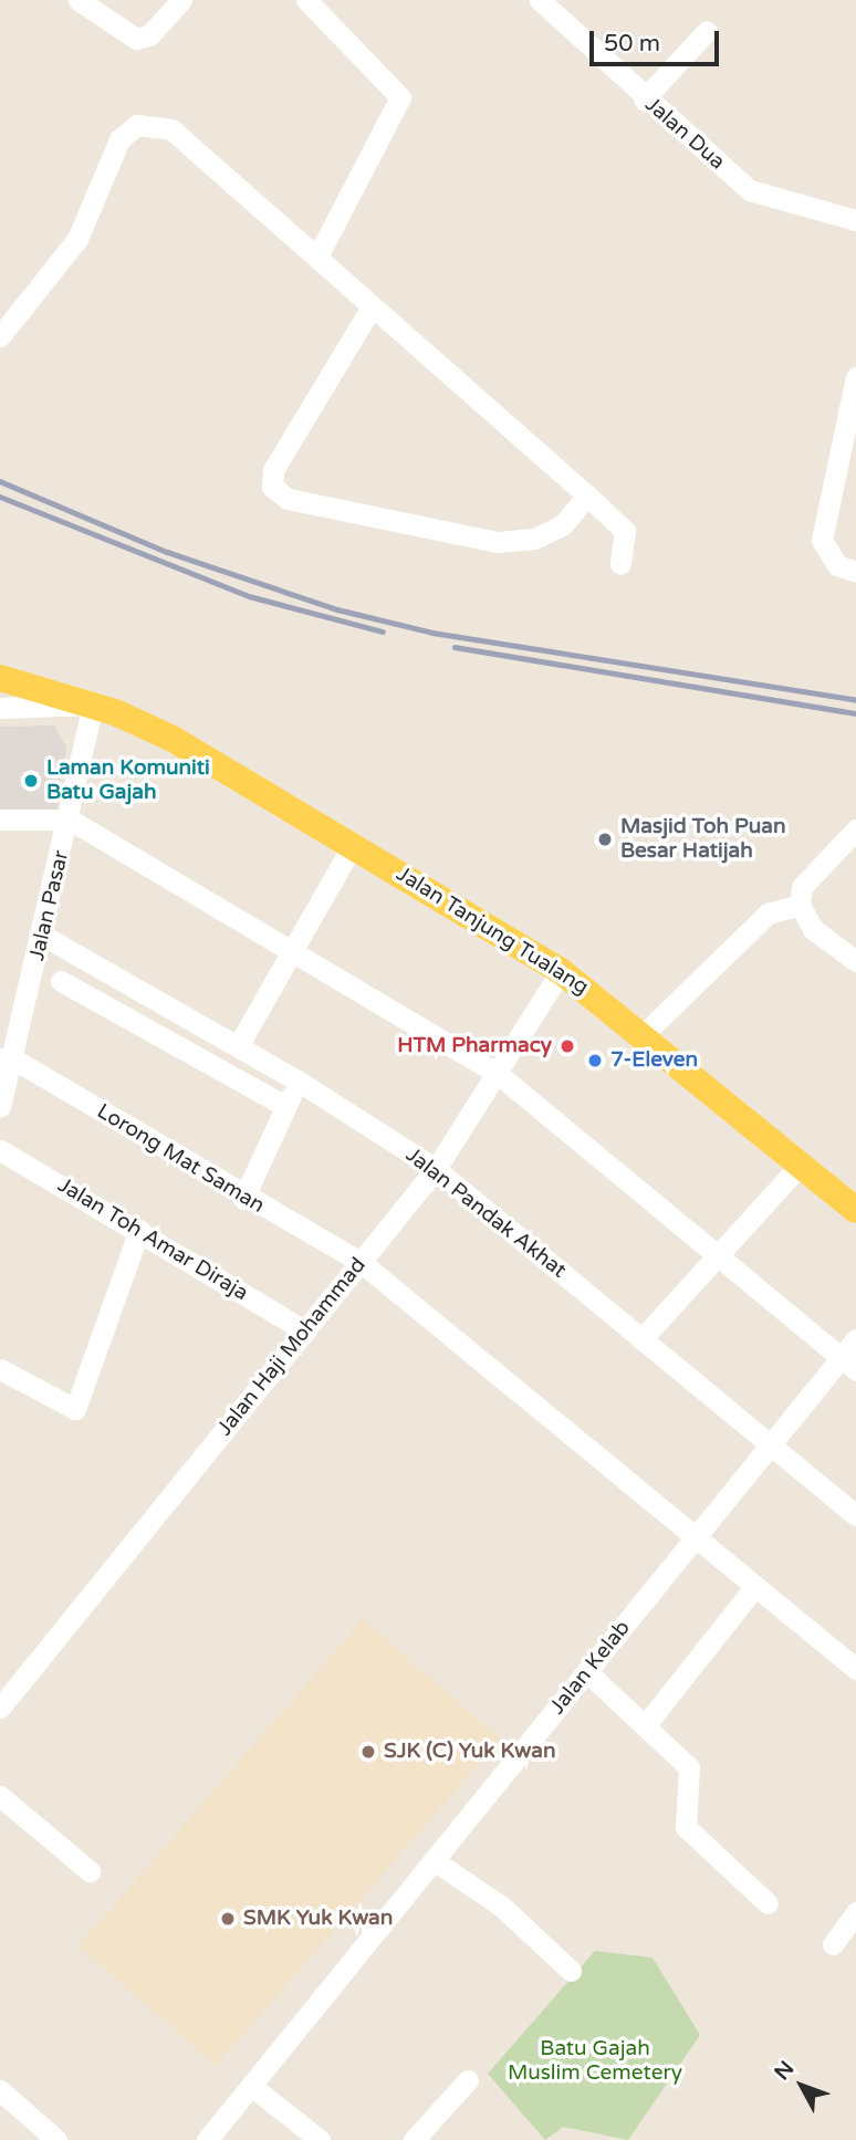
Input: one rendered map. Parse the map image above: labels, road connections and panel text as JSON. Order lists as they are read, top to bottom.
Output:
{
  "streets": {
    "main road": ["Jalan Tanjung Tualang"],
    "street": [
      "Jalan Dua",
      "Jalan Pasar",
      "Lorong Mat Saman",
      "Jalan Pandak Akhat",
      "Jalan Toh Amar Diraja",
      "Jalan Haji Mohammad",
      "Jalan Kelab"
    ]
  },
  "crossings": [
    ["Jalan Pasar", "Jalan Tanjung Tualang"],
    ["Jalan Pasar", "Lorong Mat Saman"],
    ["Jalan Pasar", "Jalan Pandak Akhat"],
    ["Jalan Tanjung Tualang", "Jalan Haji Mohammad"],
    ["Lorong Mat Saman", "Jalan Haji Mohammad"],
    ["Lorong Mat Saman", "Jalan Kelab"],
    ["Jalan Pandak Akhat", "Jalan Haji Mohammad"],
    ["Jalan Pandak Akhat", "Jalan Kelab"],
    ["Jalan Toh Amar Diraja", "Jalan Haji Mohammad"]
  ],
  "parks": ["Batu Gajah Muslim Cemetery"],
  "places": [
    "Laman Komuniti Batu Gajah",
    "Masjid Toh Puan Besar Hatijah",
    "HTM Pharmacy",
    "7-Eleven",
    "SJK (C) Yuk Kwan",
    "SMK Yuk Kwan"
  ],
  "scale_bar": "50 m",
  "north": "top left"
}
